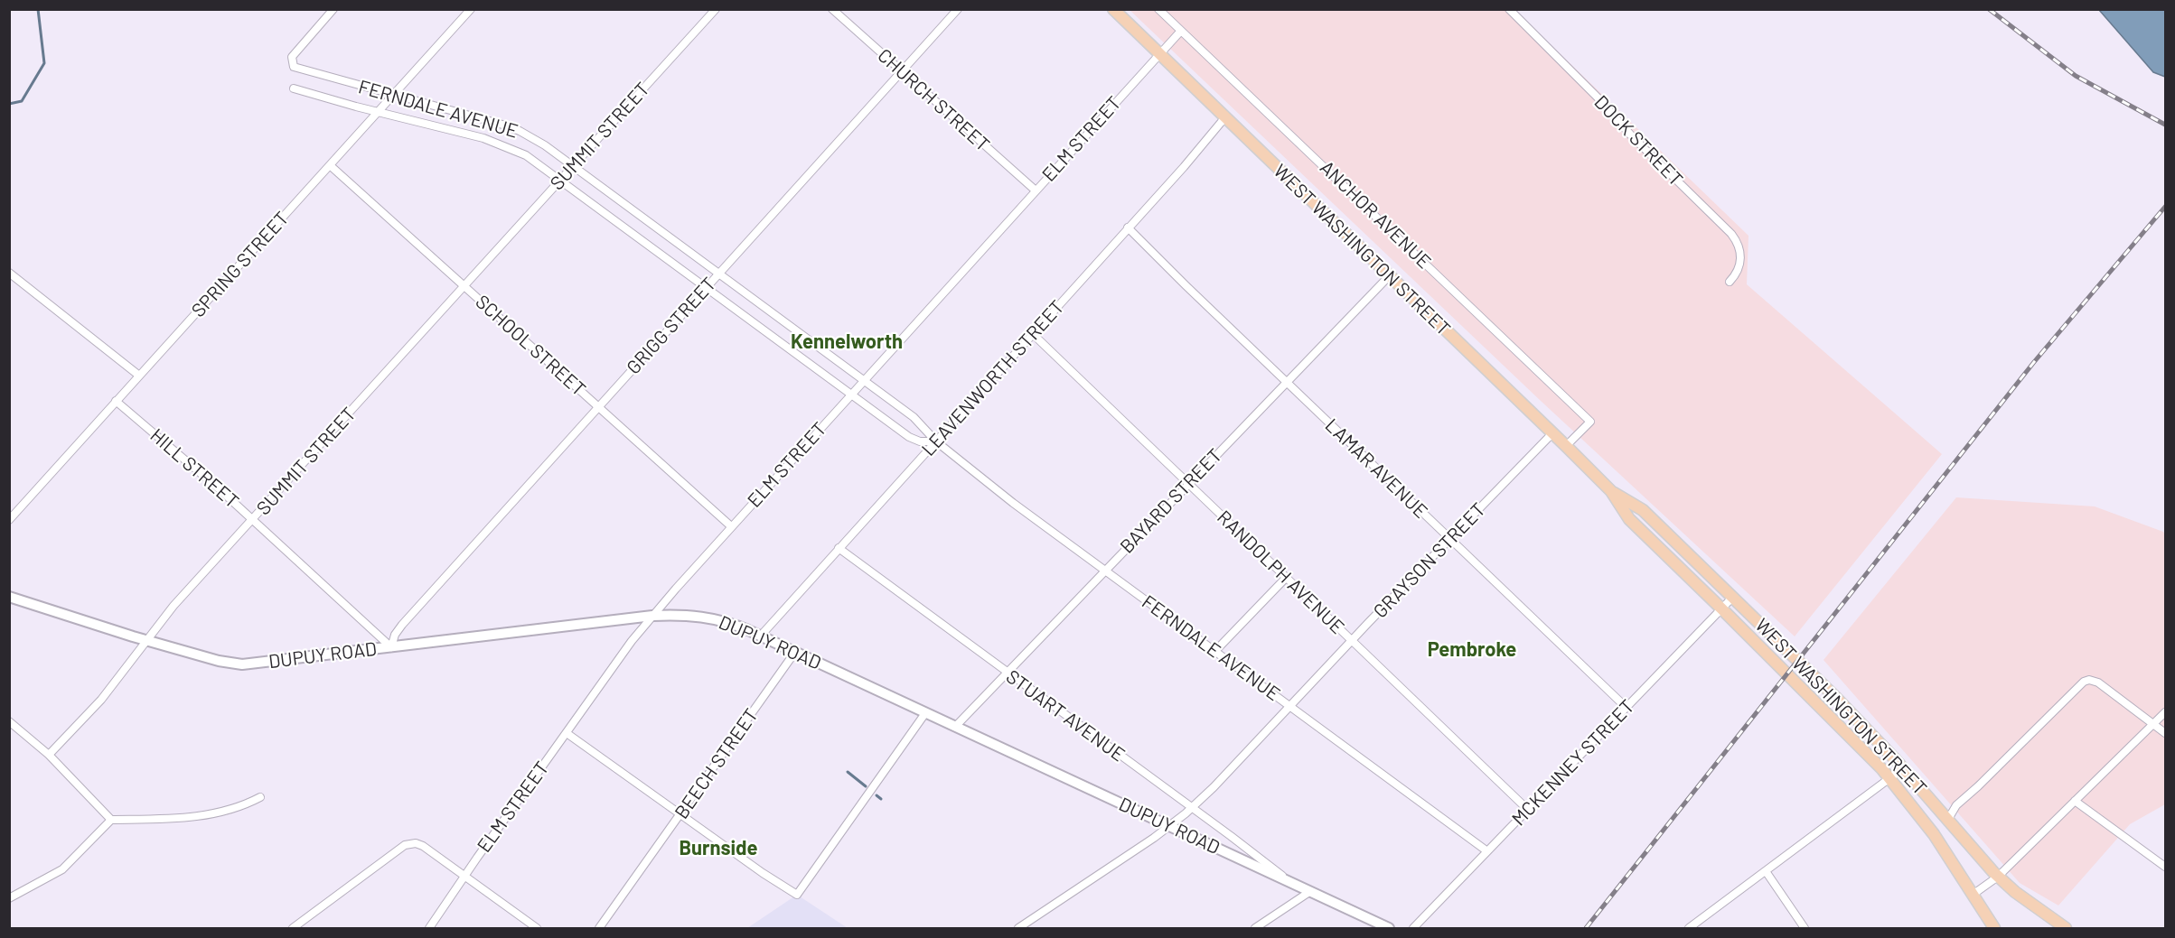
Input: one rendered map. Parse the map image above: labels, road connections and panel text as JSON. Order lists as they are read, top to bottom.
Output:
{
  "streets": {
    "main road": ["WEST WASHINGTON STREET"],
    "street": [
      "CHURCH STREET",
      "FERNDALE AVENUE",
      "SUMMIT STREET",
      "ELM STREET",
      "DOCK STREET",
      "ANCHOR AVENUE",
      "SPRING STREET",
      "GRIGG STREET",
      "SCHOOL STREET",
      "LEAVENWORTH STREET",
      "HILL STREET",
      "LAMAR AVENUE",
      "BAYARD STREET",
      "GRAYSON STREET",
      "RANDOLPH AVENUE",
      "DUPUY ROAD",
      "STUART AVENUE",
      "MCKENNEY STREET",
      "BEECH STREET"
    ]
  },
  "crossings": [
    ["CHURCH STREET", "ELM STREET"],
    ["CHURCH STREET", "GRIGG STREET"],
    ["FERNDALE AVENUE", "SUMMIT STREET"],
    ["FERNDALE AVENUE", "ELM STREET"],
    ["FERNDALE AVENUE", "SPRING STREET"],
    ["FERNDALE AVENUE", "GRIGG STREET"],
    ["FERNDALE AVENUE", "LEAVENWORTH STREET"],
    ["FERNDALE AVENUE", "BAYARD STREET"],
    ["FERNDALE AVENUE", "GRAYSON STREET"],
    ["FERNDALE AVENUE", "MCKENNEY STREET"],
    ["SUMMIT STREET", "SCHOOL STREET"],
    ["SUMMIT STREET", "HILL STREET"],
    ["SUMMIT STREET", "DUPUY ROAD"],
    ["ELM STREET", "ANCHOR AVENUE"],
    ["ELM STREET", "WEST WASHINGTON STREET"],
    ["ELM STREET", "SCHOOL STREET"],
    ["ELM STREET", "DUPUY ROAD"],
    ["ANCHOR AVENUE", "WEST WASHINGTON STREET"],
    ["WEST WASHINGTON STREET", "LEAVENWORTH STREET"],
    ["WEST WASHINGTON STREET", "BAYARD STREET"],
    ["WEST WASHINGTON STREET", "GRAYSON STREET"],
    ["WEST WASHINGTON STREET", "MCKENNEY STREET"],
    ["SPRING STREET", "SCHOOL STREET"],
    ["SPRING STREET", "HILL STREET"],
    ["GRIGG STREET", "SCHOOL STREET"],
    ["GRIGG STREET", "HILL STREET"],
    ["GRIGG STREET", "DUPUY ROAD"],
    ["LEAVENWORTH STREET", "LAMAR AVENUE"],
    ["LEAVENWORTH STREET", "RANDOLPH AVENUE"],
    ["LEAVENWORTH STREET", "DUPUY ROAD"],
    ["LEAVENWORTH STREET", "STUART AVENUE"],
    ["HILL STREET", "DUPUY ROAD"],
    ["LAMAR AVENUE", "BAYARD STREET"],
    ["LAMAR AVENUE", "GRAYSON STREET"],
    ["LAMAR AVENUE", "MCKENNEY STREET"],
    ["BAYARD STREET", "RANDOLPH AVENUE"],
    ["BAYARD STREET", "DUPUY ROAD"],
    ["BAYARD STREET", "STUART AVENUE"],
    ["GRAYSON STREET", "RANDOLPH AVENUE"],
    ["GRAYSON STREET", "DUPUY ROAD"],
    ["GRAYSON STREET", "STUART AVENUE"],
    ["RANDOLPH AVENUE", "MCKENNEY STREET"],
    ["DUPUY ROAD", "STUART AVENUE"],
    ["DUPUY ROAD", "BEECH STREET"]
  ],
  "districts": ["Kennelworth", "Pembroke", "Burnside"]
}
